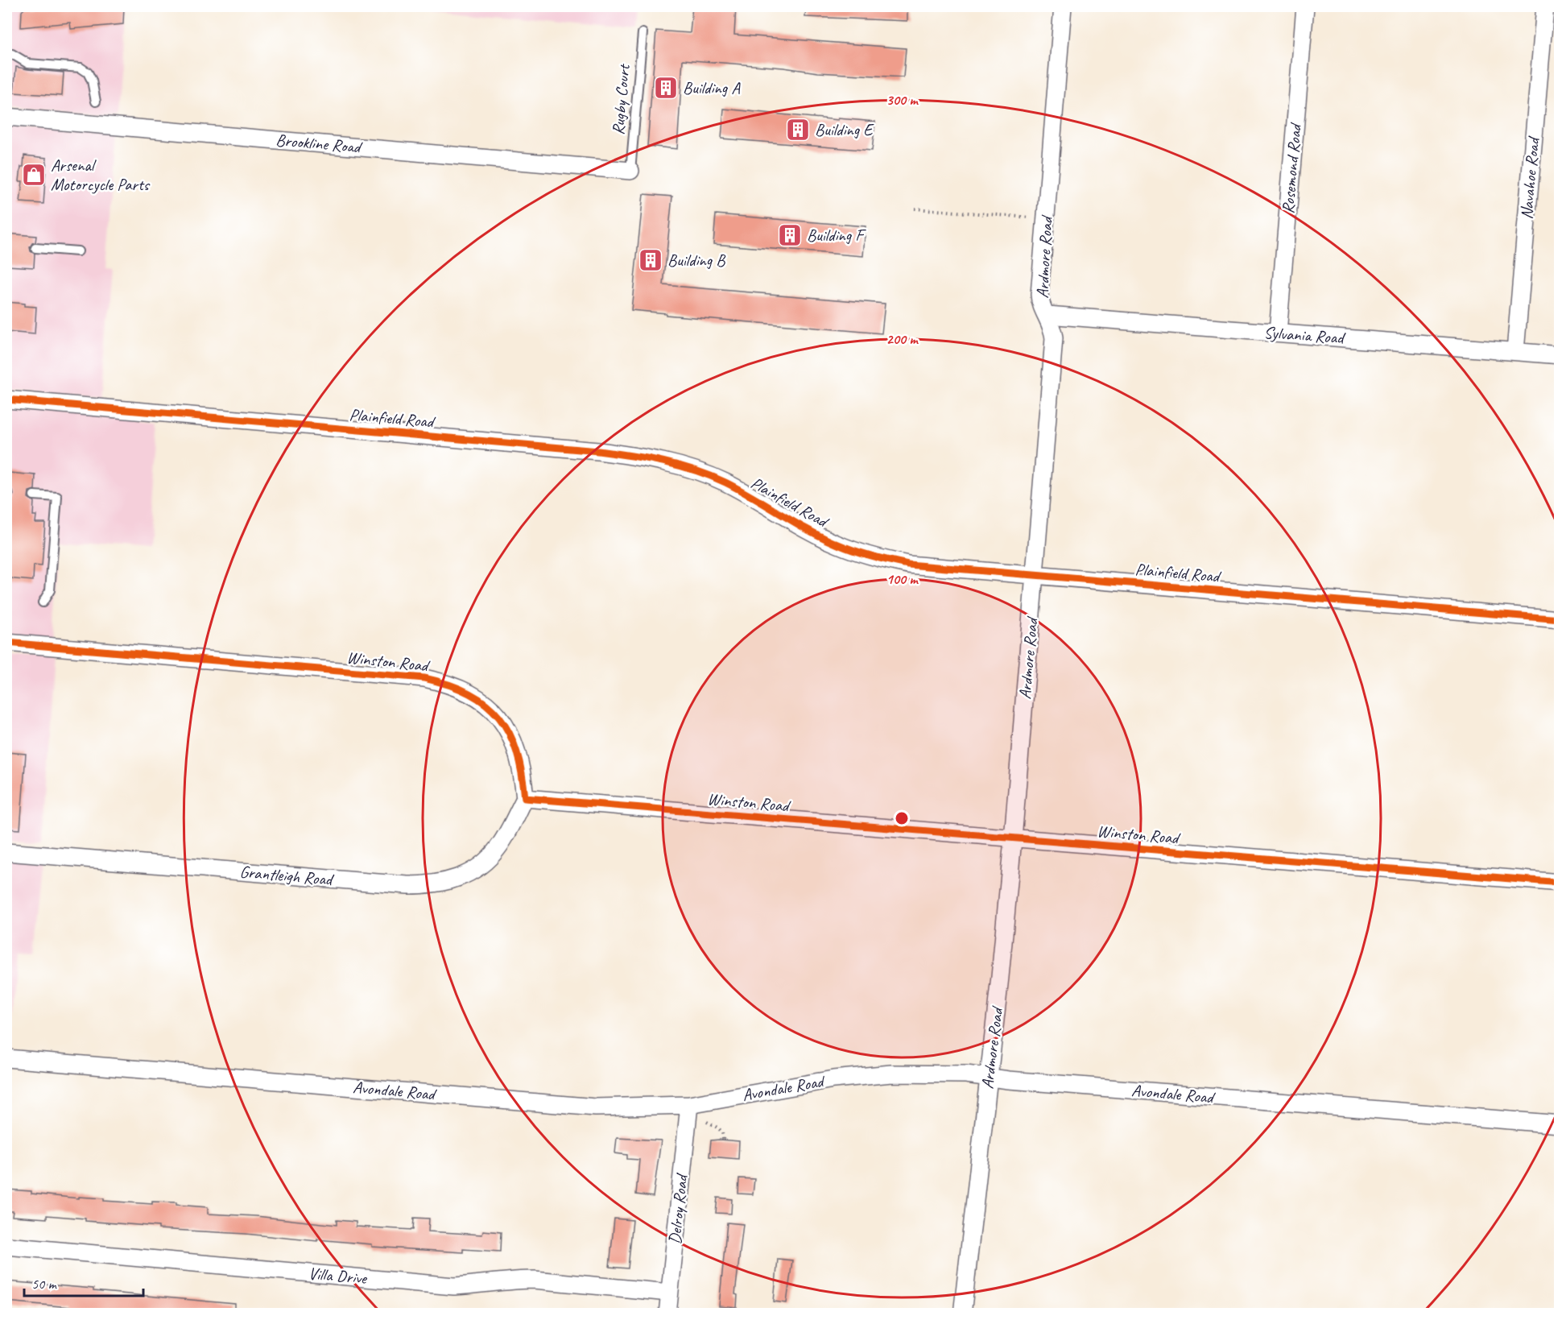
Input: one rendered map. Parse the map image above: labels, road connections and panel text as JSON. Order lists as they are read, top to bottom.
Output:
{
  "streets": {
    "street": [
      "Brookline Road",
      "Rosemond Road",
      "Navahoe Road",
      "Ardmore Road",
      "Sylvania Road",
      "Plainfield Road",
      "Winston Road",
      "Grantleigh Road",
      "Avondale Road",
      "Delroy Road",
      "Villa Drive"
    ],
    "lane": ["Rugby Court"]
  },
  "crossings": [
    ["Rugby Court", "Brookline Road"],
    ["Rosemond Road", "Sylvania Road"],
    ["Navahoe Road", "Sylvania Road"],
    ["Ardmore Road", "Sylvania Road"],
    ["Ardmore Road", "Plainfield Road"],
    ["Ardmore Road", "Winston Road"],
    ["Ardmore Road", "Avondale Road"],
    ["Winston Road", "Grantleigh Road"],
    ["Avondale Road", "Delroy Road"],
    ["Delroy Road", "Villa Drive"]
  ],
  "places": {
    "building": [
      "Building A",
      "Building E",
      "Building F",
      "Building B"
    ],
    "shop": ["Arsenal Motorcycle Parts"]
  },
  "scale_bar": "50 m",
  "rings": ["300 m", "200 m", "100 m"]
}
